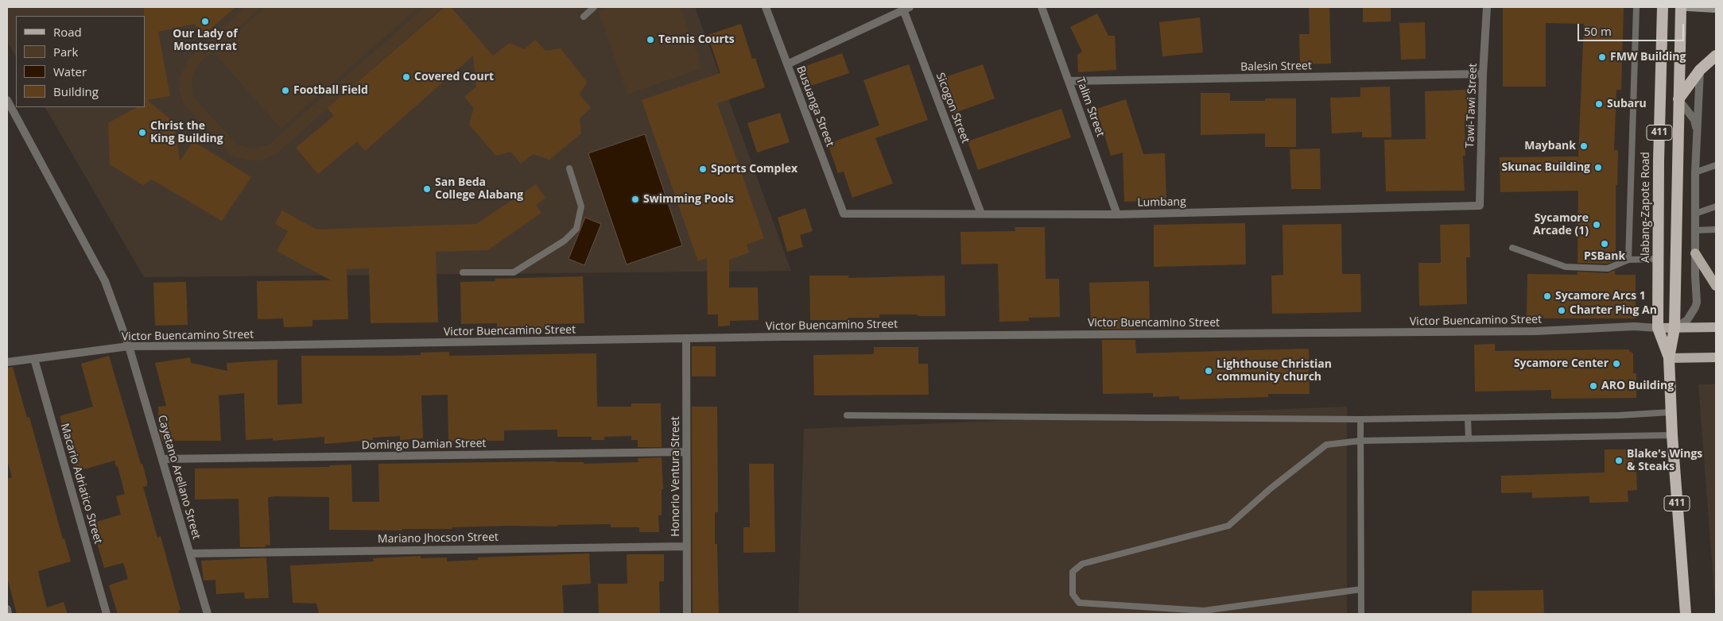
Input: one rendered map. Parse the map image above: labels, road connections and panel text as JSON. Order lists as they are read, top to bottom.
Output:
{
  "streets": {
    "highway": ["411", "Alabang-Zapote Road"],
    "street": [
      "Balesin Street",
      "Tawi-Tawi Street",
      "Busuanga Street",
      "Talim Street",
      "Sicogon Street",
      "Lumbang",
      "Victor Buencamino Street",
      "Domingo Damian Street",
      "Honorio Ventura Street",
      "Cayetano Arellano Street",
      "Macario Adriatico Street",
      "Mariano Jhocson Street"
    ]
  },
  "crossings": [
    ["Balesin Street", "Tawi-Tawi Street"],
    ["Balesin Street", "Talim Street"],
    ["Tawi-Tawi Street", "Lumbang"],
    ["Busuanga Street", "Lumbang"],
    ["Talim Street", "Lumbang"],
    ["Sicogon Street", "Lumbang"],
    ["Alabang-Zapote Road", "Victor Buencamino Street"],
    ["Victor Buencamino Street", "Honorio Ventura Street"],
    ["Victor Buencamino Street", "Cayetano Arellano Street"],
    ["Victor Buencamino Street", "Macario Adriatico Street"],
    ["Domingo Damian Street", "Honorio Ventura Street"],
    ["Domingo Damian Street", "Cayetano Arellano Street"],
    ["Honorio Ventura Street", "Mariano Jhocson Street"],
    ["Cayetano Arellano Street", "Mariano Jhocson Street"]
  ],
  "places": [
    "Our Lady of Montserrat",
    "Tennis Courts",
    "FMW Building",
    "Covered Court",
    "Football Field",
    "Subaru",
    "Christ the King Building",
    "Maybank",
    "Skunac Building",
    "Sports Complex",
    "San Beda College Alabang",
    "Swimming Pools",
    "Sycamore Arcade (1)",
    "PSBank",
    "Sycamore Arcs 1",
    "Charter Ping An",
    "Sycamore Center",
    "Lighthouse Christian community church",
    "ARO Building",
    "Blake's Wings & Steaks"
  ],
  "legend": [
    "Road",
    "Park",
    "Water",
    "Building"
  ],
  "scale_bar": "50 m"
}
